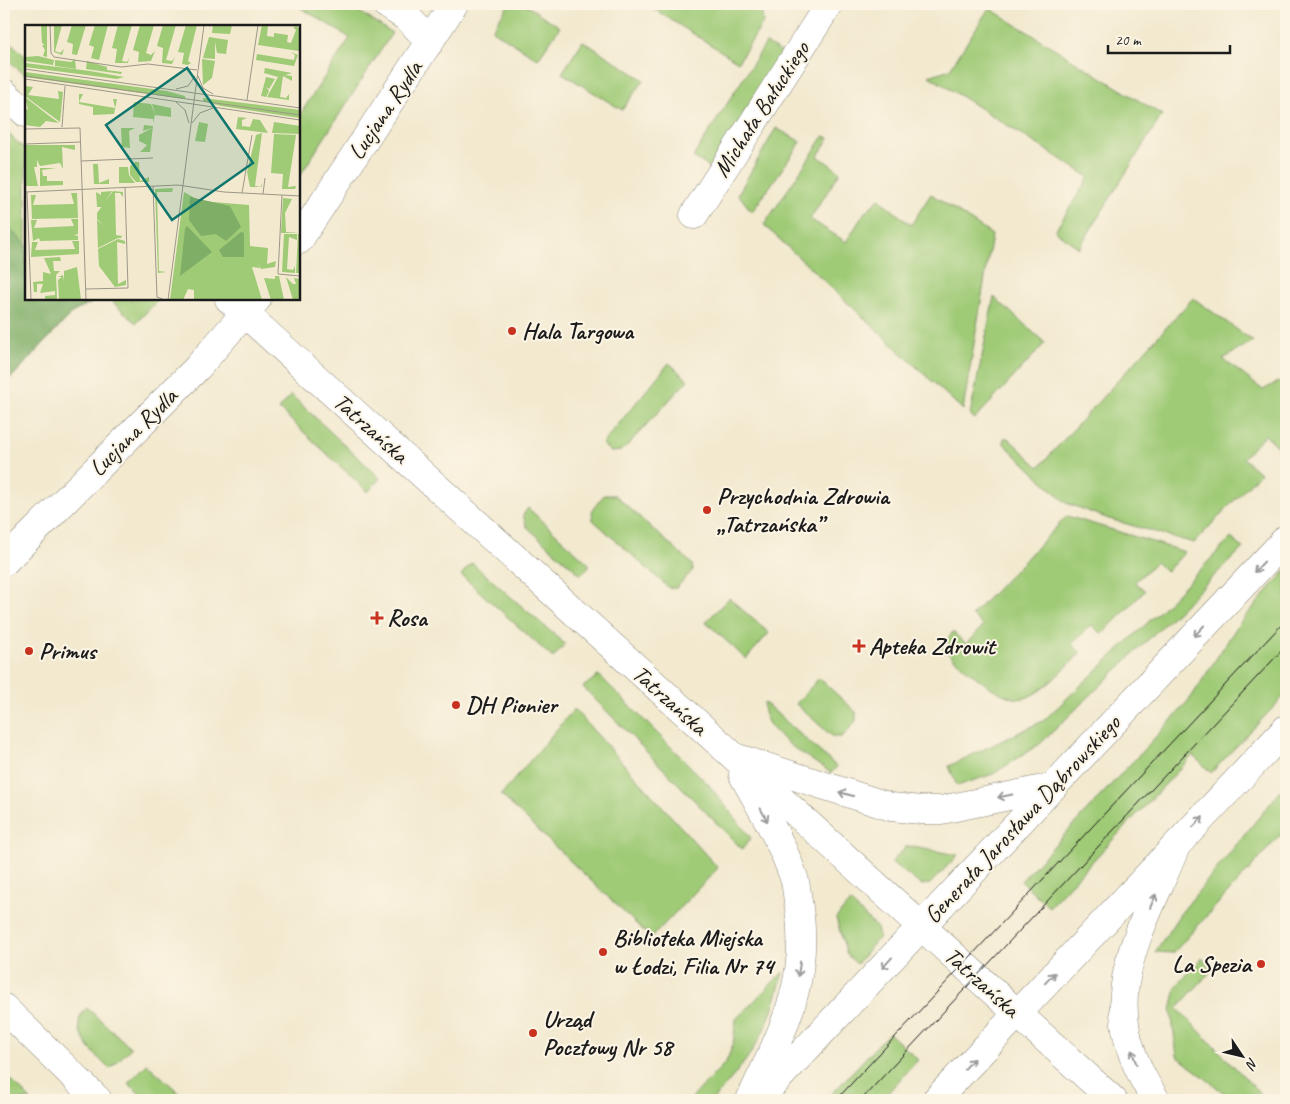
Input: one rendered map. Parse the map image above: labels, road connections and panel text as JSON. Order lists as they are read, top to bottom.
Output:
{
  "streets": {
    "street": [
      "Michała Bałuckiego",
      "Lucjana Rydla",
      "Tatrzańska",
      "Generała Jarosława Dąbrowskiego"
    ]
  },
  "crossings": [
    ["Lucjana Rydla", "Tatrzańska"],
    ["Tatrzańska", "Generała Jarosława Dąbrowskiego"]
  ],
  "places": {
    "other": [
      "Hala Targowa",
      "Przychodnia Zdrowia „Tatrzańska”",
      "Primus",
      "DH Pionier",
      "Biblioteka Miejska w Łodzi, Filia Nr 74",
      "La Spezia",
      "Urząd Pocztowy Nr 58"
    ],
    "health": ["Rosa", "Apteka Zdrowit"]
  },
  "scale_bar": "20 m",
  "north": "bottom right"
}
